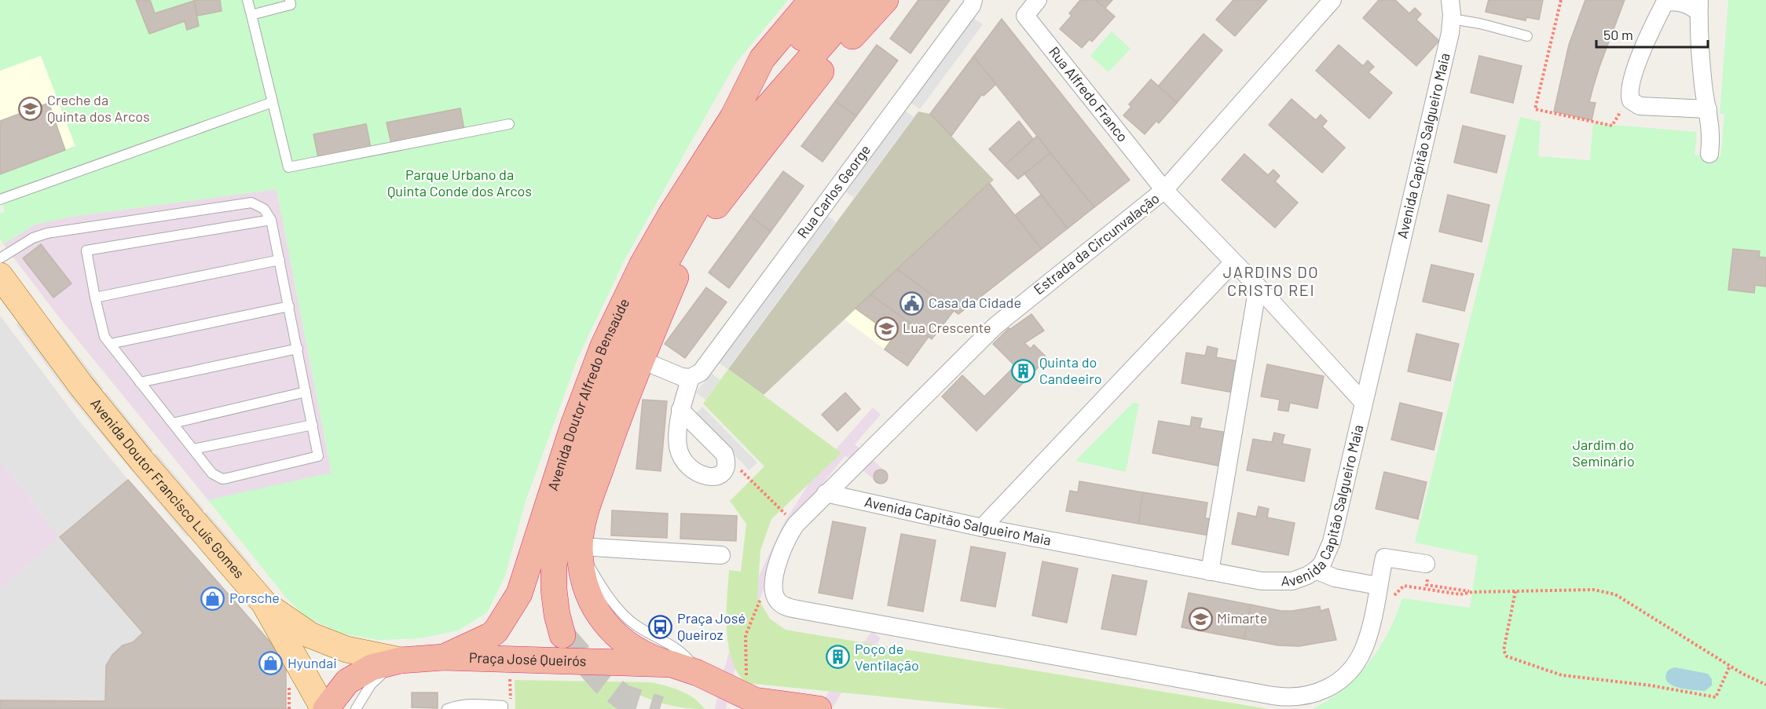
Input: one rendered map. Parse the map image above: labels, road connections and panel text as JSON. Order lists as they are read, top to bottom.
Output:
{
  "streets": {
    "highway": ["Avenida Doutor Alfredo Bensaúde", "Praça José Queirós"],
    "main road": ["Avenida Doutor Francisco Luís Gomes"],
    "street": [
      "Rua Alfredo Franco",
      "Avenida Capitão Salgueiro Maia",
      "Rua Carlos George",
      "Estrada da Circunvalação"
    ]
  },
  "crossings": [
    ["Rua Alfredo Franco", "Estrada da Circunvalação"],
    ["Avenida Capitão Salgueiro Maia", "Estrada da Circunvalação"],
    ["Avenida Doutor Alfredo Bensaúde", "Praça José Queirós"],
    ["Avenida Doutor Francisco Luís Gomes", "Praça José Queirós"]
  ],
  "districts": ["JARDINS DO CRISTO REI"],
  "parks": ["Parque Urbano da Quinta Conde dos Arcos", "Jardim do Seminário"],
  "places": {
    "school or university": ["Creche da Quinta dos Arcos", "Lua Crescente", "Mimarte"],
    "public building": ["Casa da Cidade"],
    "building": ["Quinta do Candeeiro", "Poço de Ventilação"],
    "shop": ["Porsche", "Hyundai"],
    "bus stop": ["Praça José Queiroz"]
  },
  "scale_bar": "50 m"
}
